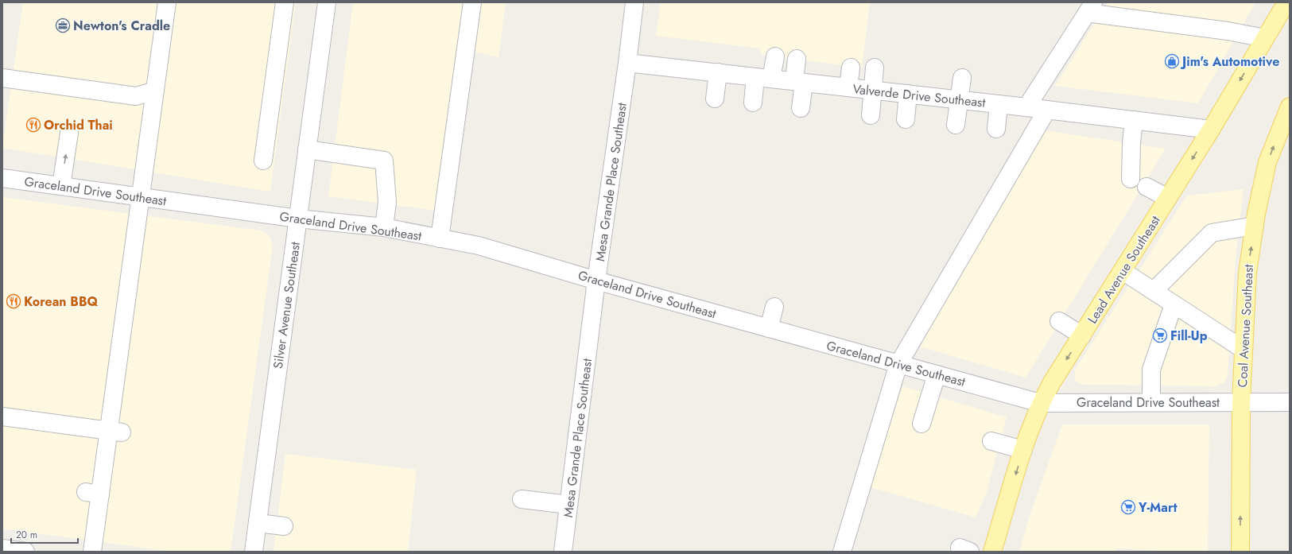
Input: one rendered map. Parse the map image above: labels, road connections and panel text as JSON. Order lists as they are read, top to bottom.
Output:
{
  "streets": {
    "main road": ["Lead Avenue Southeast", "Coal Avenue Southeast"],
    "street": [
      "Valverde Drive Southeast",
      "Mesa Grande Place Southeast",
      "Graceland Drive Southeast",
      "Silver Avenue Southeast"
    ]
  },
  "crossings": [
    ["Valverde Drive Southeast", "Mesa Grande Place Southeast"],
    ["Valverde Drive Southeast", "Lead Avenue Southeast"],
    ["Mesa Grande Place Southeast", "Graceland Drive Southeast"],
    ["Graceland Drive Southeast", "Lead Avenue Southeast"],
    ["Graceland Drive Southeast", "Silver Avenue Southeast"],
    ["Graceland Drive Southeast", "Coal Avenue Southeast"]
  ],
  "one_way": ["Lead Avenue Southeast", "Coal Avenue Southeast"],
  "places": {
    "office": ["Newton's Cradle"],
    "shop": ["Jim's Automotive"],
    "restaurant": ["Orchid Thai", "Korean BBQ"],
    "supermarket": ["Fill-Up", "Y-Mart"]
  },
  "scale_bar": "20 m"
}
